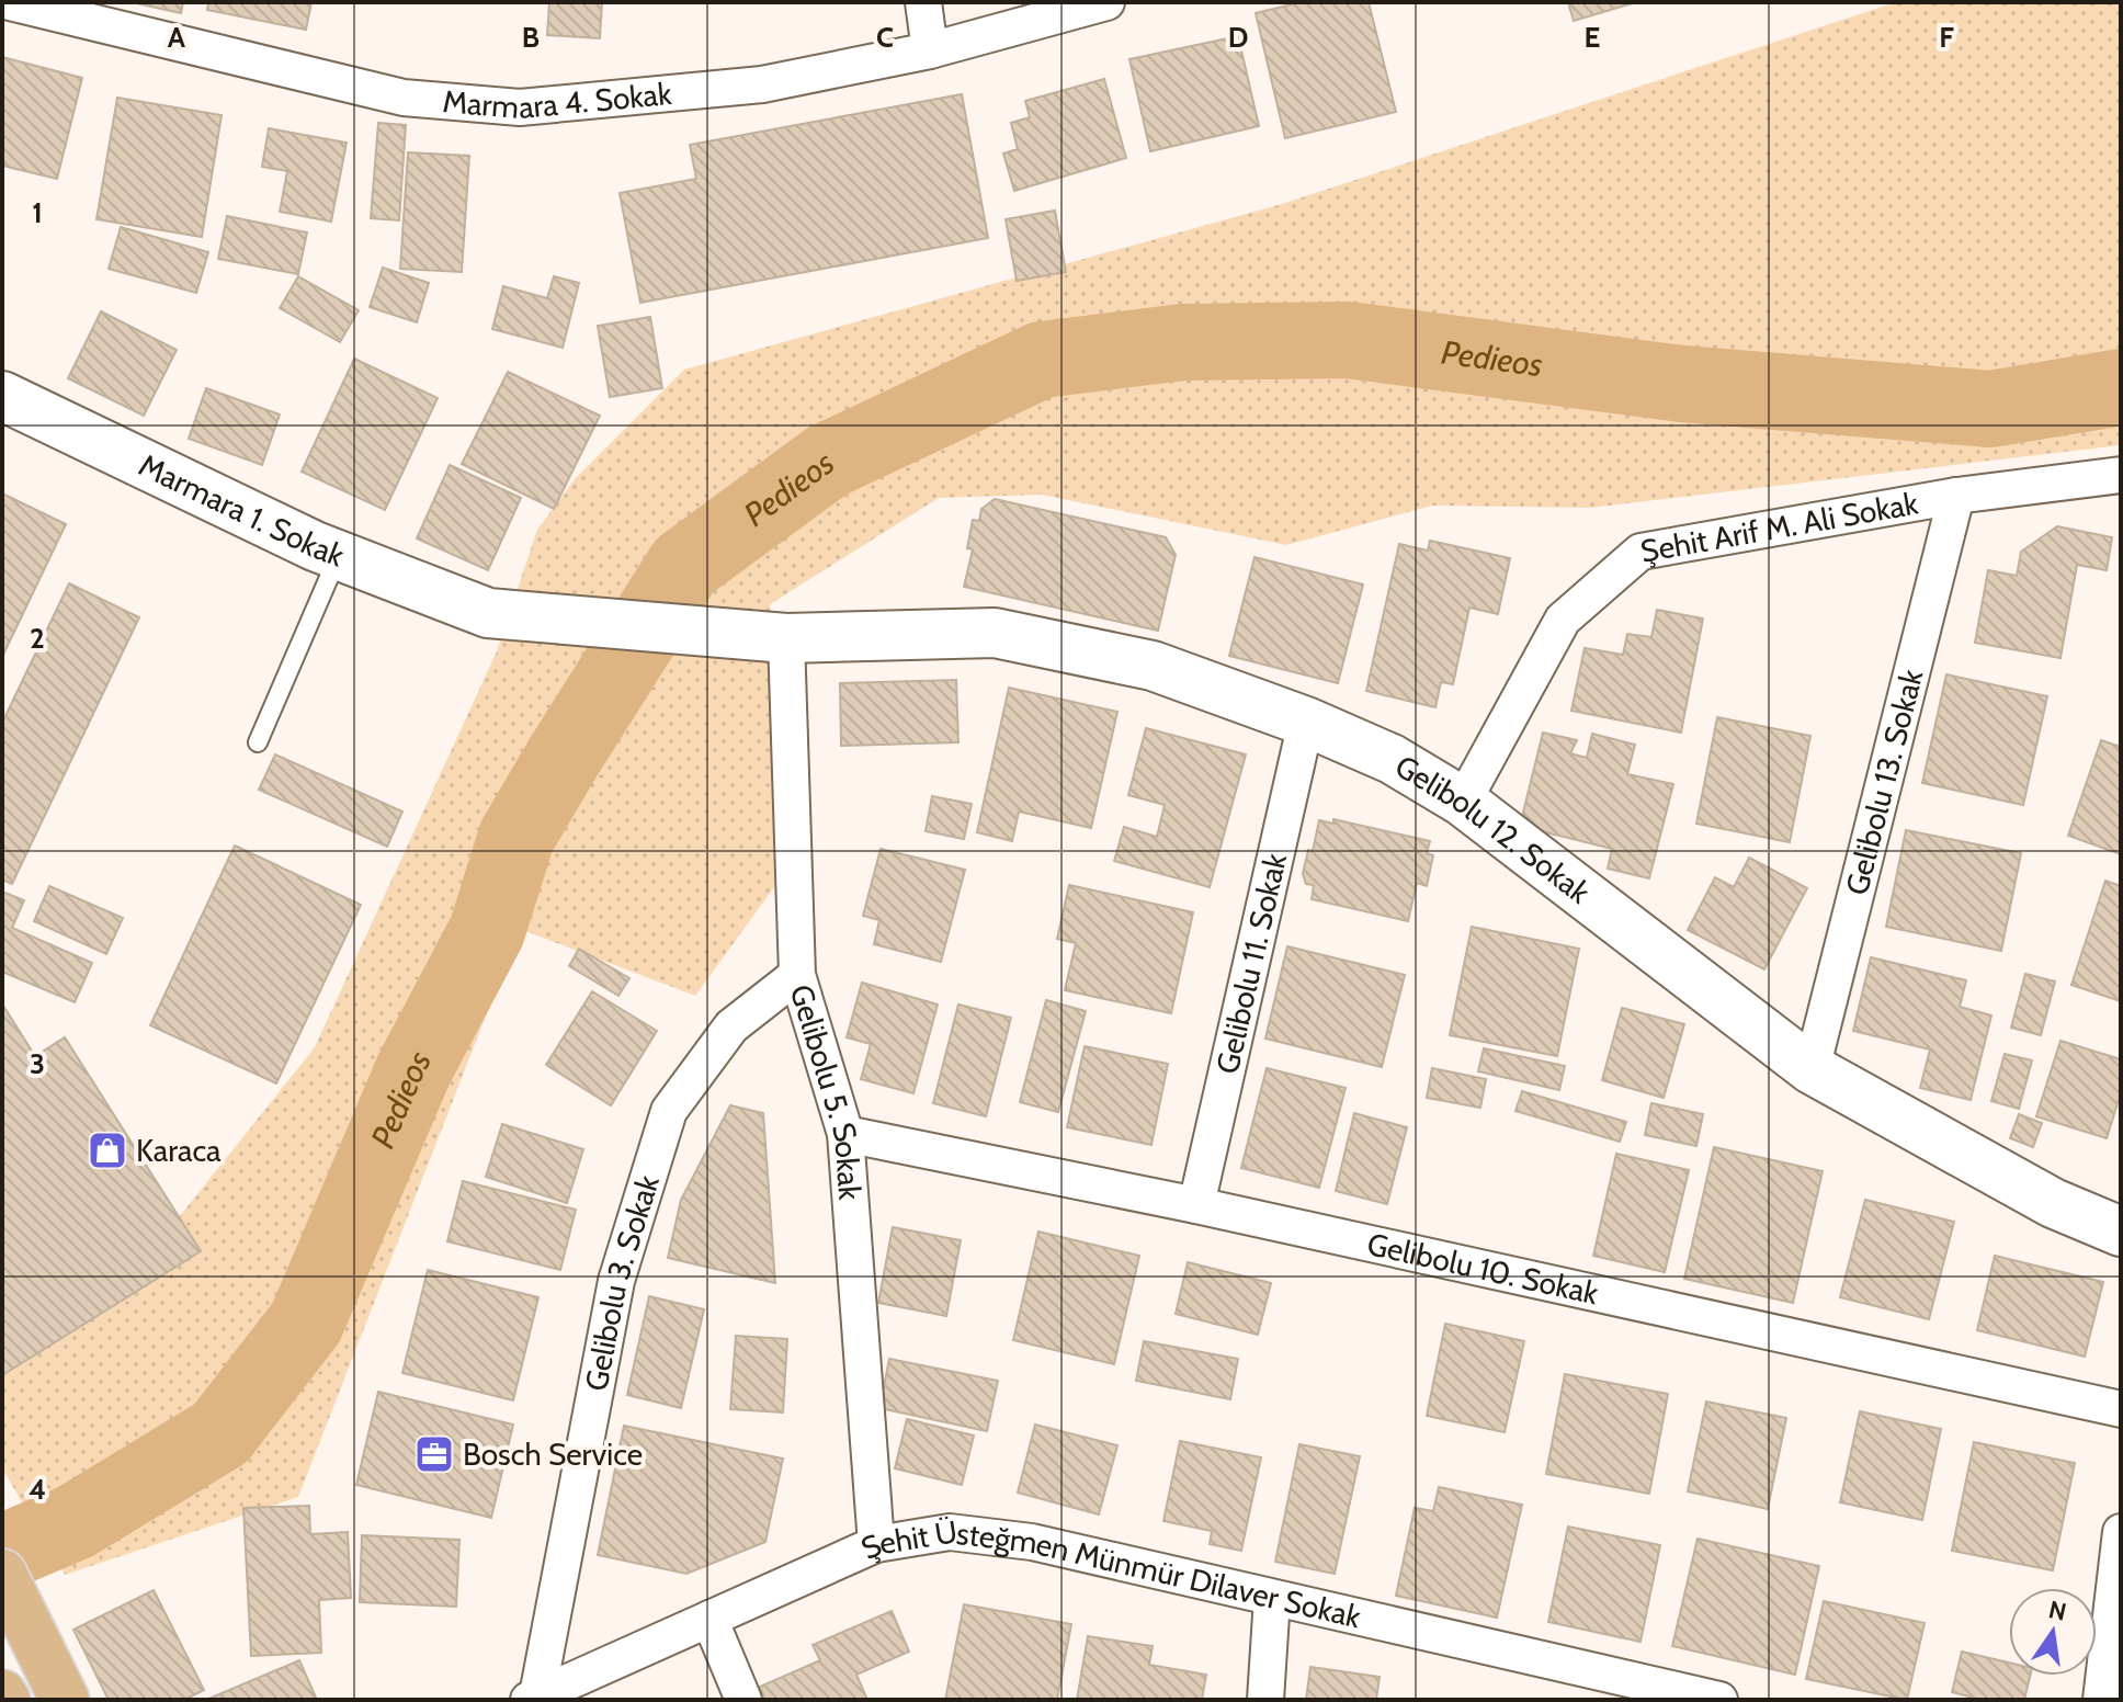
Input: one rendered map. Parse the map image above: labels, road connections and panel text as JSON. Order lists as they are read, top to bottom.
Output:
{
  "streets": {
    "street": [
      "Marmara 4. Sokak",
      "Marmara 1. Sokak",
      "Şehit Arif M. Ali Sokak",
      "Gelibolu 13. Sokak",
      "Gelibolu 12. Sokak",
      "Gelibolu 11. Sokak",
      "Gelibolu 5. Sokak",
      "Gelibolu 10. Sokak",
      "Gelibolu 3. Sokak",
      "Şehit Üsteğmen Münmür Dilaver Sokak"
    ]
  },
  "crossings": [
    ["Marmara 1. Sokak", "Gelibolu 12. Sokak"],
    ["Marmara 1. Sokak", "Gelibolu 5. Sokak"],
    ["Şehit Arif M. Ali Sokak", "Gelibolu 13. Sokak"],
    ["Şehit Arif M. Ali Sokak", "Gelibolu 12. Sokak"],
    ["Gelibolu 13. Sokak", "Gelibolu 12. Sokak"],
    ["Gelibolu 12. Sokak", "Gelibolu 11. Sokak"],
    ["Gelibolu 12. Sokak", "Gelibolu 5. Sokak"],
    ["Gelibolu 11. Sokak", "Gelibolu 10. Sokak"],
    ["Gelibolu 5. Sokak", "Gelibolu 10. Sokak"],
    ["Gelibolu 5. Sokak", "Gelibolu 3. Sokak"],
    ["Gelibolu 5. Sokak", "Şehit Üsteğmen Münmür Dilaver Sokak"],
    ["Gelibolu 3. Sokak", "Şehit Üsteğmen Münmür Dilaver Sokak"]
  ],
  "water": ["Pedieos"],
  "places": {
    "shop": ["Karaca"],
    "office": ["Bosch Service"]
  },
  "north": "top",
  "grid": {
    "columns": [
      "A",
      "B",
      "C",
      "D",
      "E",
      "F"
    ],
    "rows": [
      "1",
      "2",
      "3",
      "4"
    ]
  }
}
